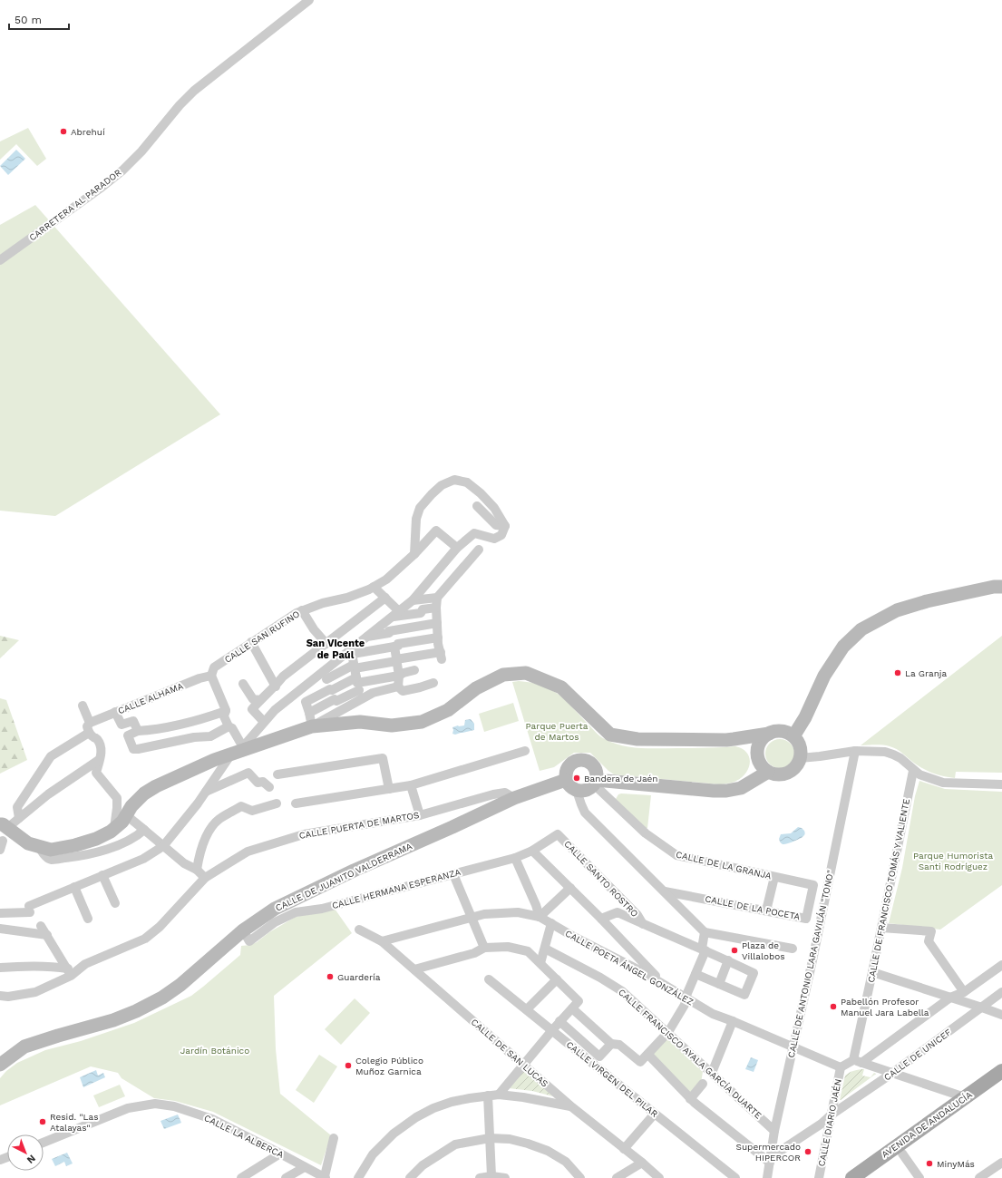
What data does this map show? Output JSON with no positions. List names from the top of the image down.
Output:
{
  "streets": {
    "main road": ["CALLE DE JUANITO VALDERRAMA", "AVENIDA DE ANDALUCÍA"],
    "street": [
      "CARRETERA AL PARADOR",
      "CALLE SAN RUFINO",
      "CALLE ALHAMA",
      "CALLE PUERTA DE MARTOS",
      "CALLE DE LA GRANJA",
      "CALLE SANTO ROSTRO",
      "CALLE HERMANA ESPERANZA",
      "CALLE DE FRANCISCO TOMÁS Y VALIENTE",
      "CALLE DE LA POCETA",
      "CALLE DE ANTONIO LARA GAVILÁN \"TONO\"",
      "CALLE POETA ÁNGEL GONZÁLEZ",
      "CALLE DE SAN LUCAS",
      "CALLE FRANCISCO AYALA GARCÍA DUARTE",
      "CALLE DE UNICEF",
      "CALLE VIRGEN DEL PILAR",
      "CALLE DIARIO JAÉN",
      "CALLE LA ALBERCA"
    ]
  },
  "crossings": [
    ["CALLE SAN RUFINO", "CALLE ALHAMA"],
    ["CALLE PUERTA DE MARTOS", "CALLE DE JUANITO VALDERRAMA"],
    ["CALLE DE LA GRANJA", "CALLE DE JUANITO VALDERRAMA"],
    ["CALLE DE LA GRANJA", "CALLE DE LA POCETA"],
    ["CALLE DE JUANITO VALDERRAMA", "CALLE HERMANA ESPERANZA"],
    ["CALLE SANTO ROSTRO", "CALLE HERMANA ESPERANZA"],
    ["CALLE DE ANTONIO LARA GAVILÁN \"TONO\"", "CALLE POETA ÁNGEL GONZÁLEZ"],
    ["CALLE DE ANTONIO LARA GAVILÁN \"TONO\"", "CALLE FRANCISCO AYALA GARCÍA DUARTE"],
    ["CALLE DE ANTONIO LARA GAVILÁN \"TONO\"", "CALLE DE UNICEF"],
    ["CALLE POETA ÁNGEL GONZÁLEZ", "CALLE DE SAN LUCAS"],
    ["CALLE POETA ÁNGEL GONZÁLEZ", "CALLE DIARIO JAÉN"],
    ["CALLE DE UNICEF", "CALLE DIARIO JAÉN"]
  ],
  "districts": ["San Vicente de Paúl"],
  "parks": ["Parque Puerta de Martos", "Parque Humorista Santi Rodríguez", "Jardín Botánico"],
  "places": [
    "Abrehuí",
    "La Granja",
    "Bandera de Jaén",
    "Plaza de Villalobos",
    "Guardería",
    "Pabellón Profesor Manuel Jara Labella",
    "Colegio Público Muñoz Garnica",
    "Resid. \"Las Atalayas\"",
    "Supermercado HIPERCOR",
    "MinyMás"
  ],
  "scale_bar": "50 m",
  "north": "bottom right"
}
